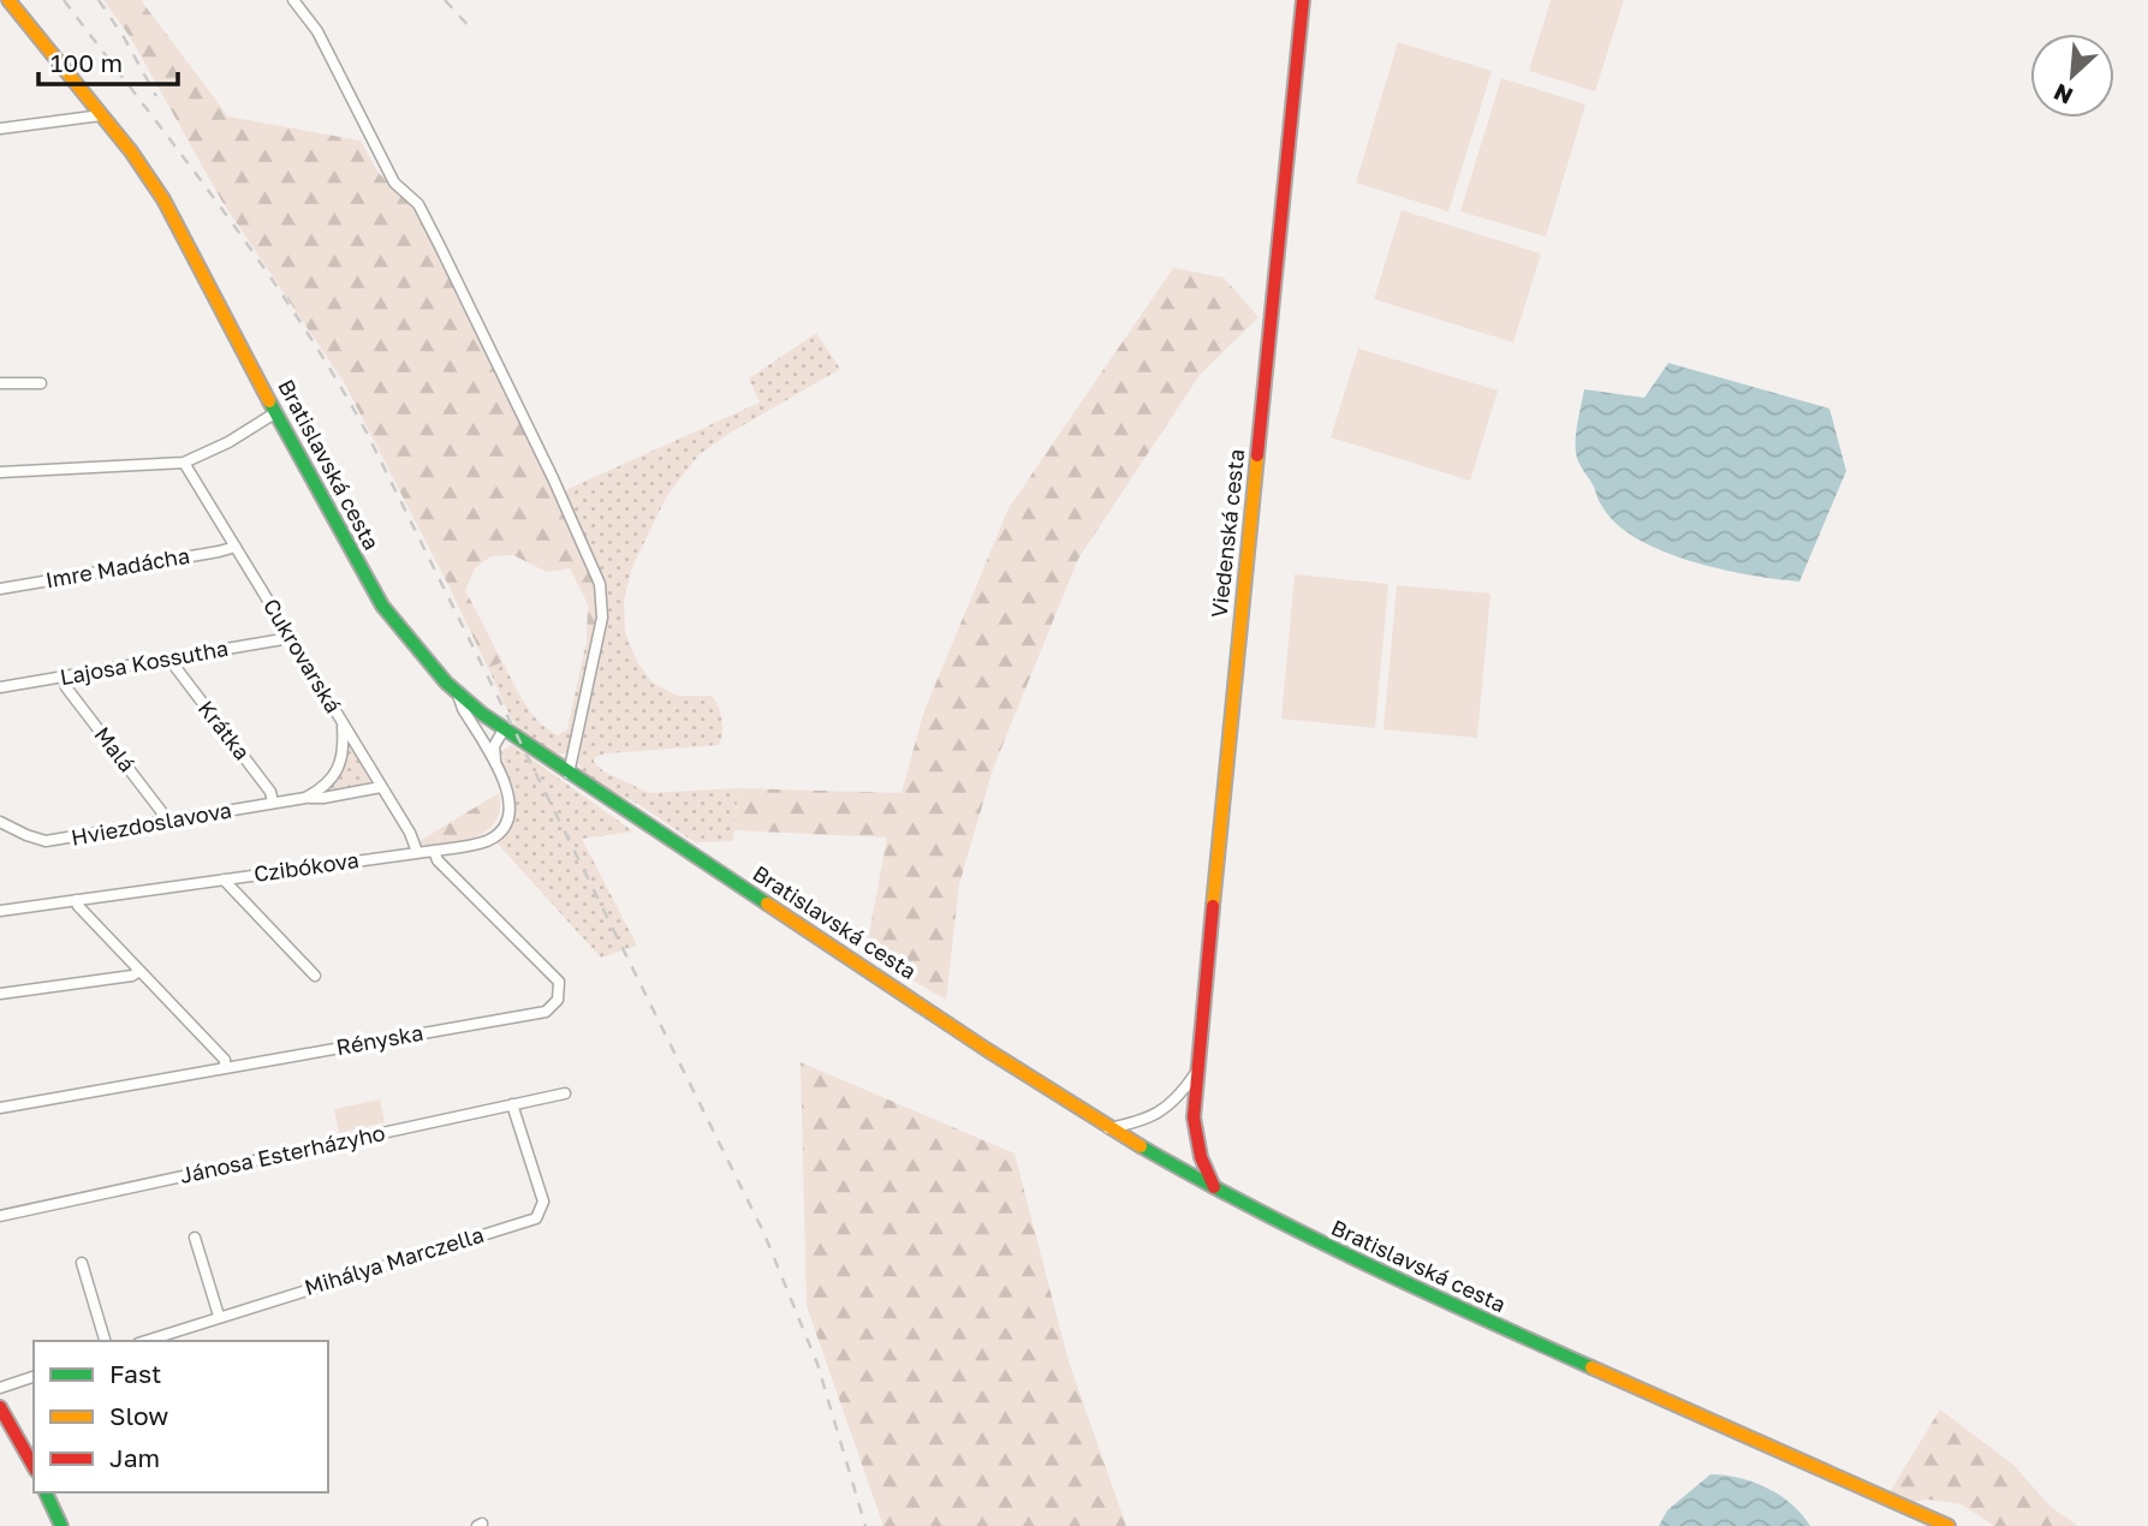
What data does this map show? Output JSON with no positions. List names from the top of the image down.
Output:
{
  "streets": {
    "street": [
      "Bratislavská cesta",
      "Viedenská cesta",
      "Imre Madácha",
      "Cukrovarská",
      "Lajosa Kossutha",
      "Krátka",
      "Malá",
      "Hviezdoslavova",
      "Czibókova",
      "Rényska",
      "Jánosa Esterházyho",
      "Mihálya Marczella"
    ]
  },
  "crossings": [
    ["Bratislavská cesta", "Viedenská cesta"],
    ["Imre Madácha", "Cukrovarská"],
    ["Cukrovarská", "Lajosa Kossutha"],
    ["Cukrovarská", "Hviezdoslavova"],
    ["Cukrovarská", "Czibókova"],
    ["Lajosa Kossutha", "Krátka"],
    ["Lajosa Kossutha", "Malá"],
    ["Krátka", "Hviezdoslavova"],
    ["Malá", "Hviezdoslavova"],
    ["Czibókova", "Rényska"],
    ["Jánosa Esterházyho", "Mihálya Marczella"]
  ],
  "legend": ["Fast", "Slow", "Jam"],
  "scale_bar": "100 m",
  "north": "bottom left"
}
